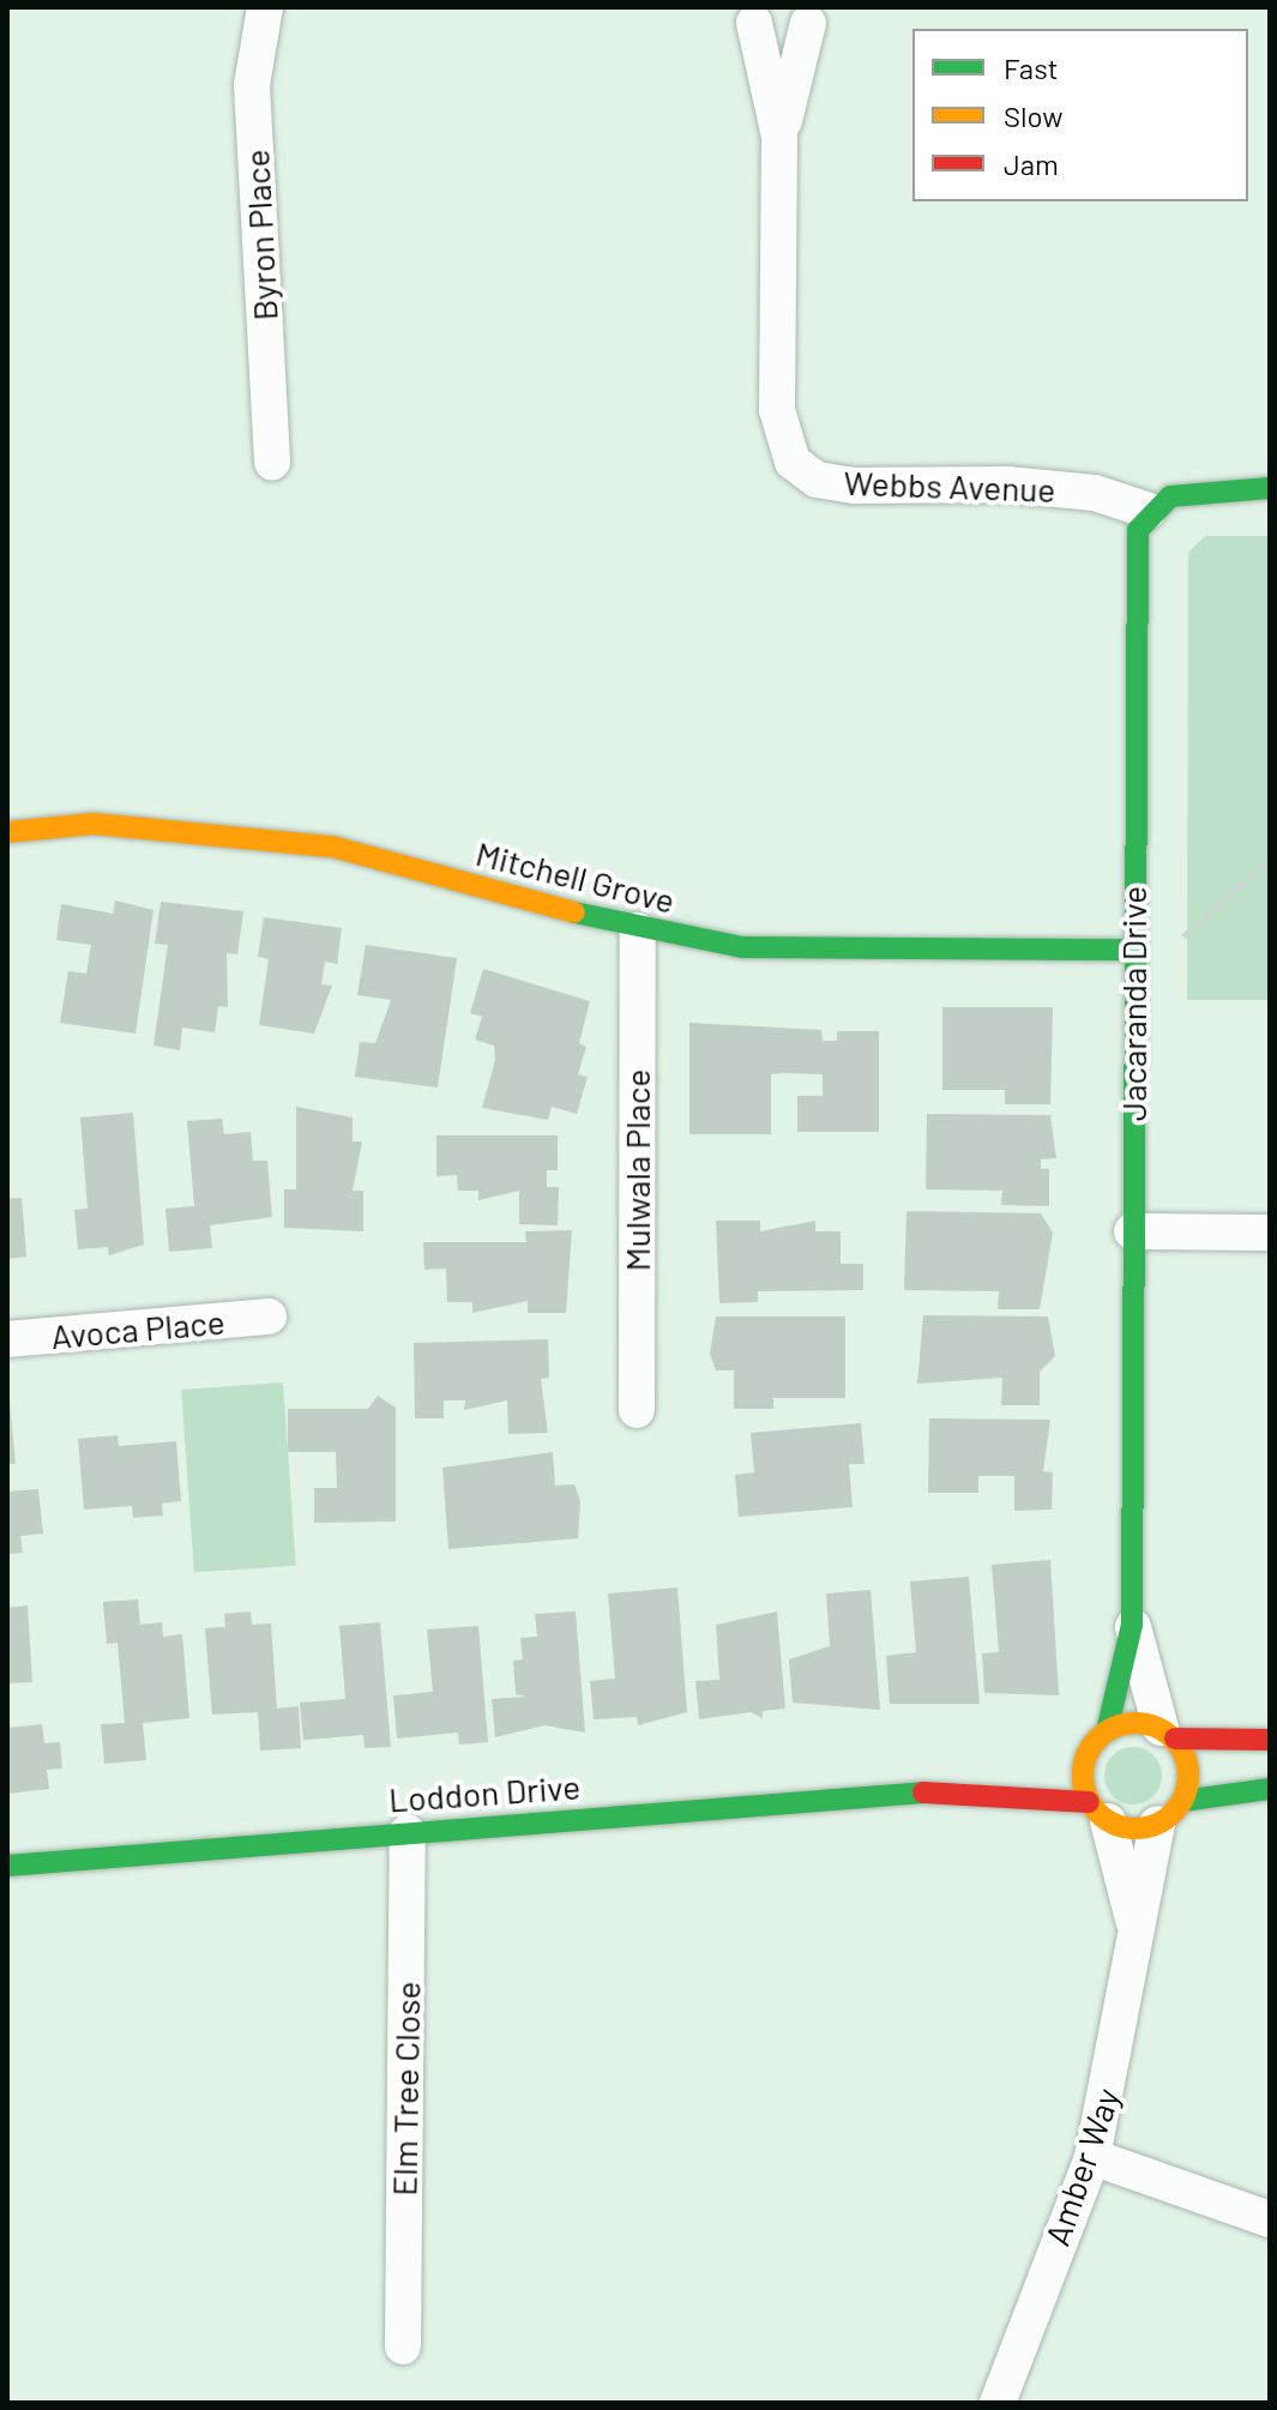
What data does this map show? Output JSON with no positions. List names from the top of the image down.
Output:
{
  "streets": {
    "street": [
      "Byron Place",
      "Webbs Avenue",
      "Mitchell Grove",
      "Jacaranda Drive",
      "Mulwala Place",
      "Avoca Place",
      "Loddon Drive",
      "Elm Tree Close",
      "Amber Way"
    ]
  },
  "crossings": [
    ["Webbs Avenue", "Jacaranda Drive"],
    ["Mitchell Grove", "Jacaranda Drive"],
    ["Mitchell Grove", "Mulwala Place"],
    ["Jacaranda Drive", "Loddon Drive"],
    ["Jacaranda Drive", "Amber Way"],
    ["Loddon Drive", "Elm Tree Close"],
    ["Loddon Drive", "Amber Way"]
  ],
  "legend": ["Fast", "Slow", "Jam"]
}
